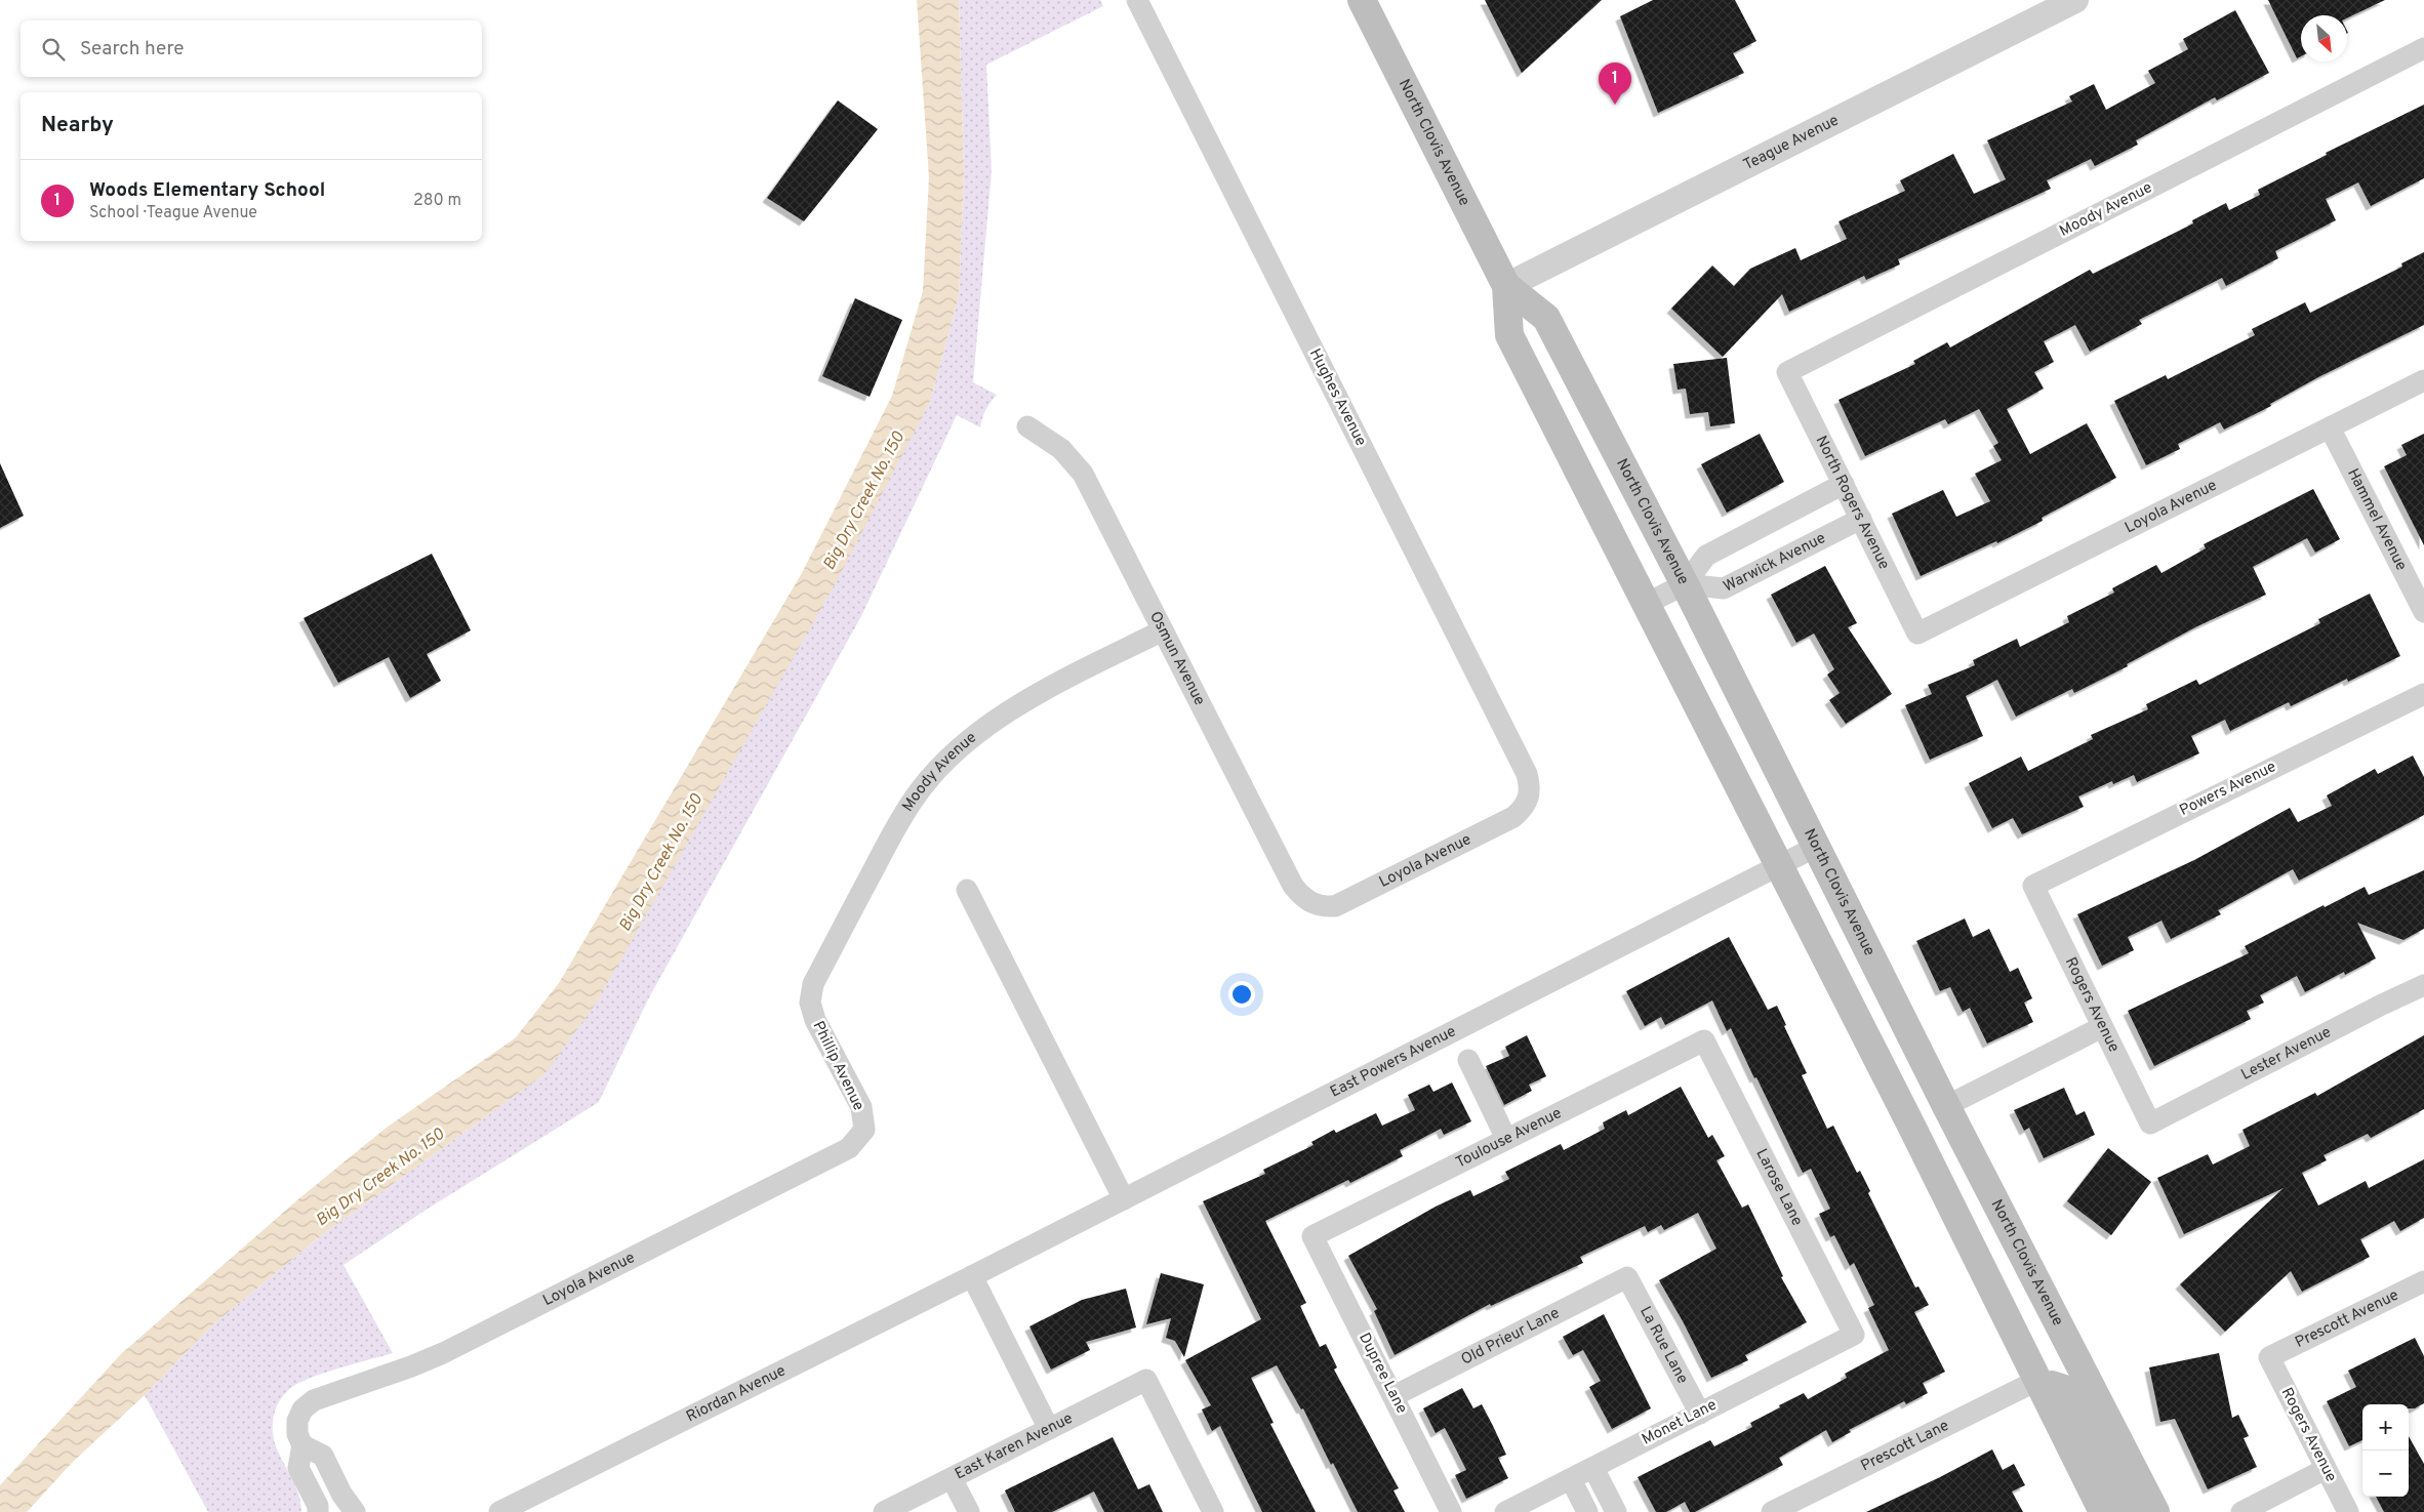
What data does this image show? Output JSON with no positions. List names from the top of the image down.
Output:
{
  "streets": {
    "main road": ["North Clovis Avenue"],
    "street": [
      "Teague Avenue",
      "Moody Avenue",
      "Hughes Avenue",
      "North Rogers Avenue",
      "Loyola Avenue",
      "Hammel Avenue",
      "Warwick Avenue",
      "Osmun Avenue",
      "Powers Avenue",
      "Rogers Avenue",
      "Lester Avenue",
      "East Powers Avenue",
      "Phillip Avenue",
      "Toulouse Avenue",
      "Larose Lane",
      "Prescott Avenue",
      "Old Prieur Lane",
      "La Rue Lane",
      "Dupree Lane",
      "Riordan Avenue",
      "Monet Lane",
      "Prescott Lane",
      "East Karen Avenue"
    ]
  },
  "crossings": [
    ["North Clovis Avenue", "Teague Avenue"],
    ["North Clovis Avenue", "Warwick Avenue"],
    ["North Clovis Avenue", "East Powers Avenue"],
    ["North Clovis Avenue", "Prescott Lane"],
    ["Moody Avenue", "North Rogers Avenue"],
    ["Moody Avenue", "Osmun Avenue"],
    ["Moody Avenue", "Phillip Avenue"],
    ["Hughes Avenue", "Loyola Avenue"],
    ["North Rogers Avenue", "Loyola Avenue"],
    ["North Rogers Avenue", "Warwick Avenue"],
    ["Loyola Avenue", "Hammel Avenue"],
    ["Loyola Avenue", "Osmun Avenue"],
    ["Loyola Avenue", "Phillip Avenue"],
    ["Powers Avenue", "Rogers Avenue"],
    ["Rogers Avenue", "Lester Avenue"],
    ["Rogers Avenue", "Prescott Avenue"],
    ["East Powers Avenue", "Riordan Avenue"],
    ["Toulouse Avenue", "Larose Lane"],
    ["Toulouse Avenue", "Dupree Lane"],
    ["Larose Lane", "Monet Lane"],
    ["Old Prieur Lane", "La Rue Lane"],
    ["Old Prieur Lane", "Dupree Lane"],
    ["La Rue Lane", "Monet Lane"]
  ],
  "water": ["Big Dry Creek No. 150"],
  "north": "bottom right",
  "page": {
    "search": "Search here",
    "pins": "1",
    "heading": "Nearby",
    "list": [
      {
        "mark": "1",
        "name": "Woods Elementary School",
        "note": "School · Teague Avenue",
        "value": "280 m"
      }
    ],
    "map_buttons": ["+", "−"]
  }
}
